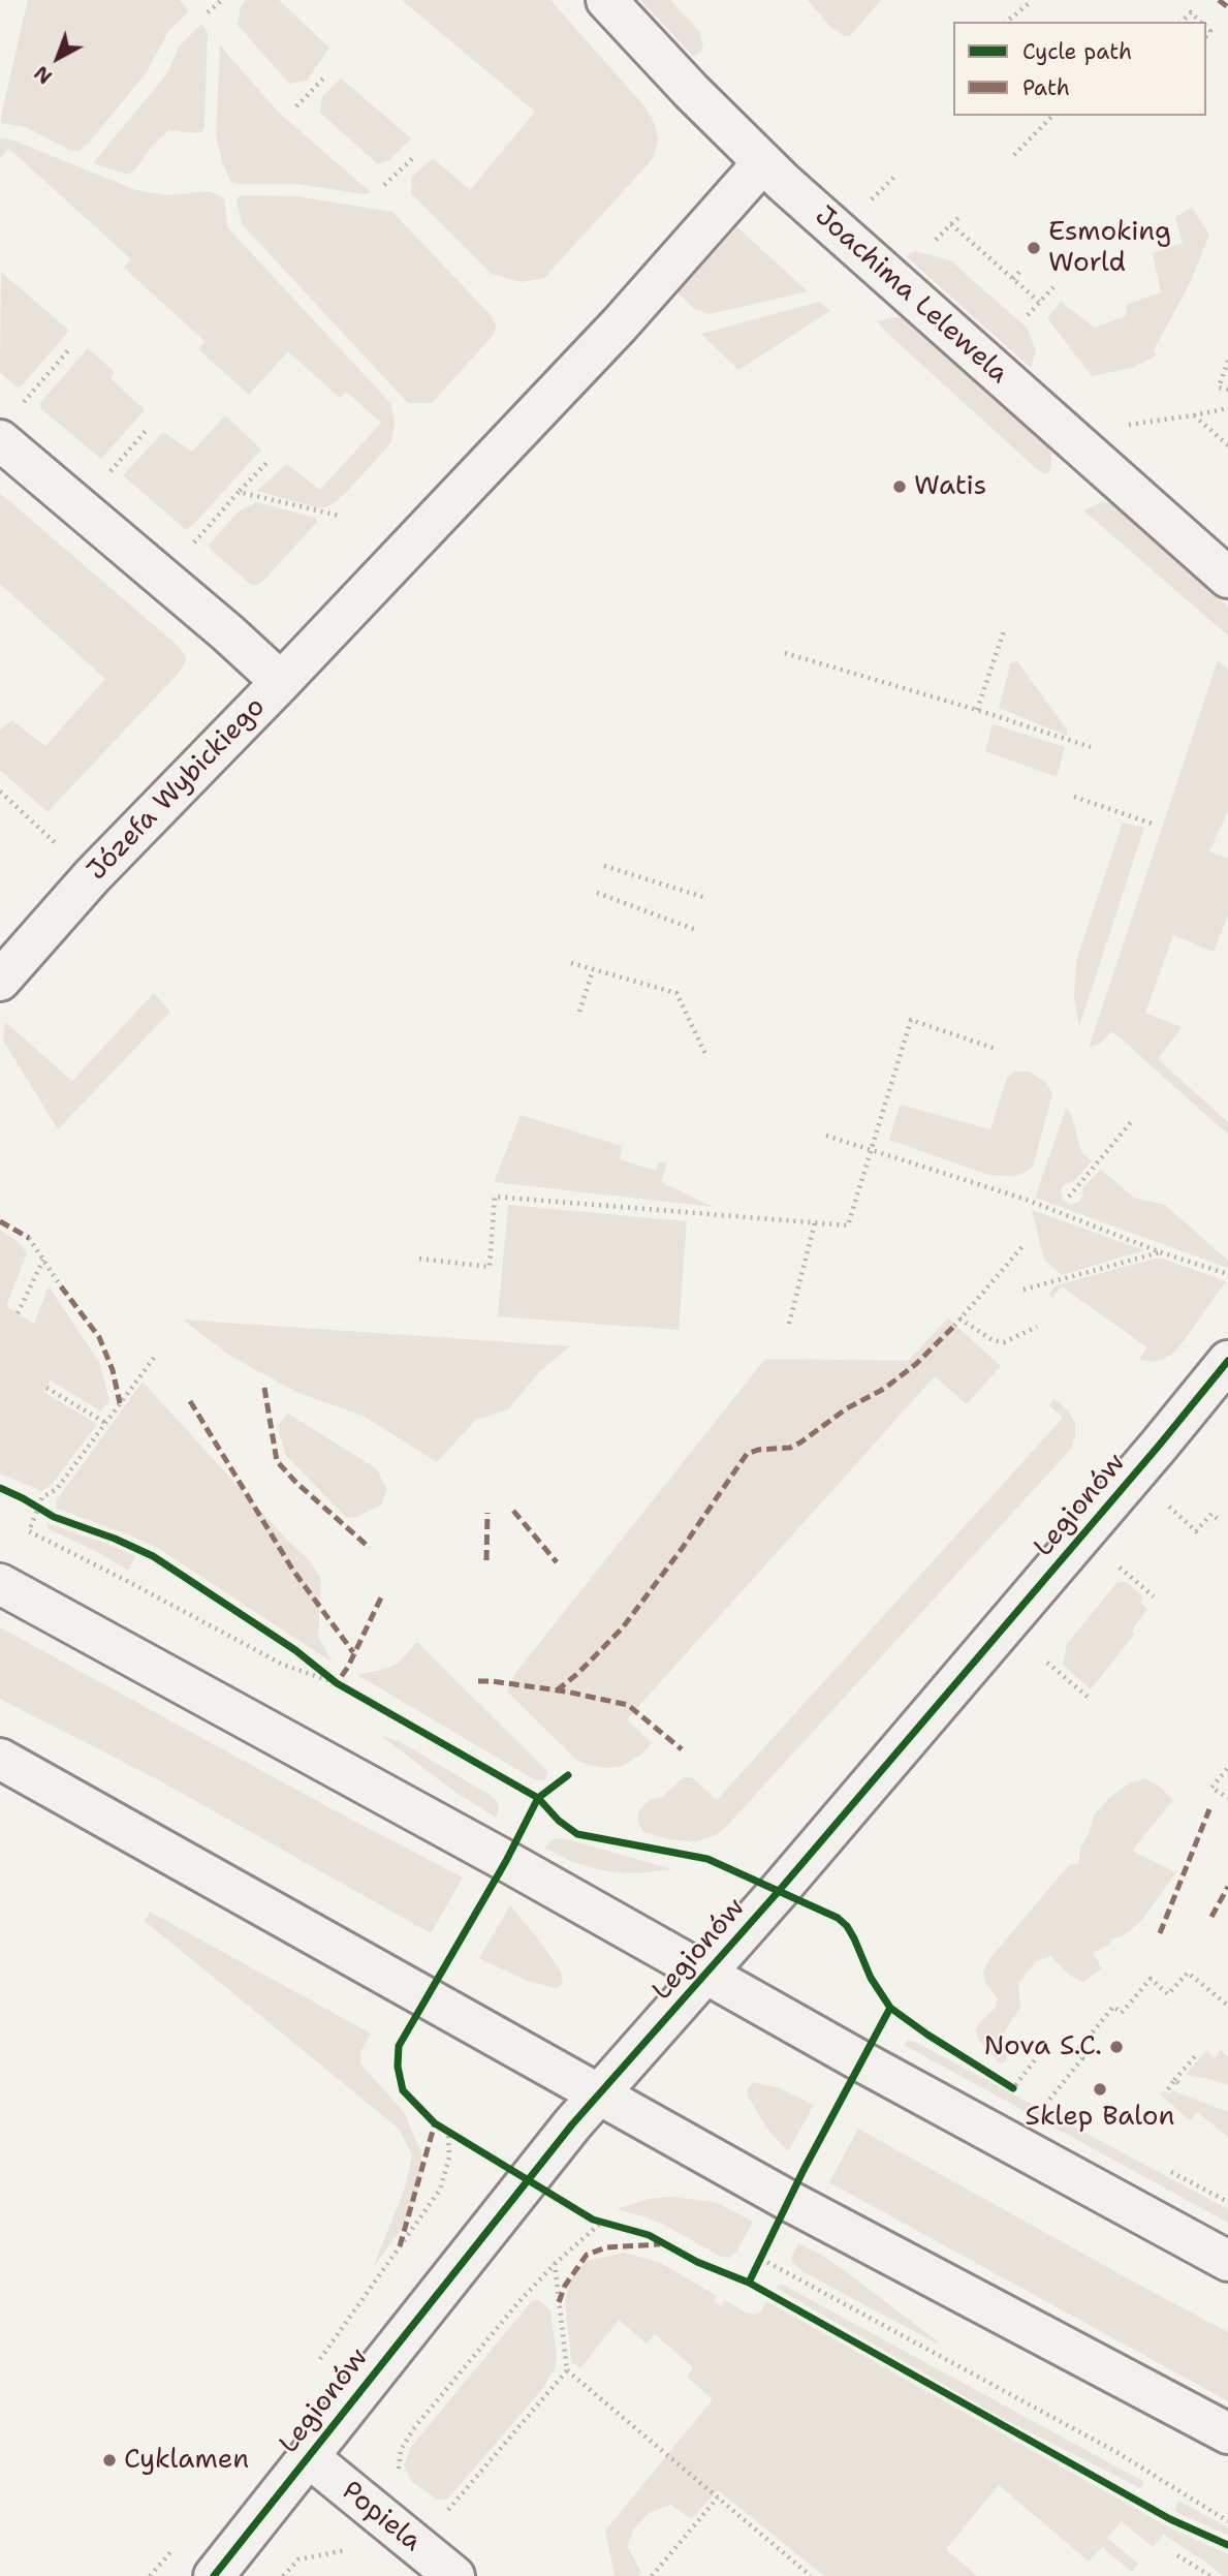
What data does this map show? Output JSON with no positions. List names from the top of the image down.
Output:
{
  "streets": {
    "street": [
      "Joachima Lelewela",
      "Józefa Wybickiego",
      "Legionów",
      "Popiela"
    ]
  },
  "crossings": [
    ["Legionów", "Popiela"]
  ],
  "places": [
    "Esmoking World",
    "Watis",
    "Nova S.C.",
    "Sklep Balon",
    "Cyklamen"
  ],
  "legend": ["Cycle path", "Path"],
  "north": "bottom left"
}
